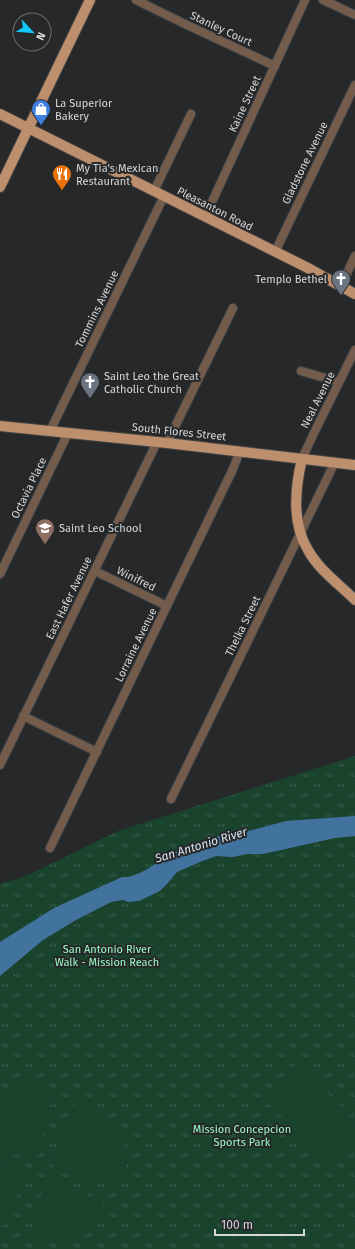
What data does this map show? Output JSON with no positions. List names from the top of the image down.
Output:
{
  "streets": {
    "main road": ["Pleasanton Road", "South Flores Street"],
    "street": [
      "Stanley Court",
      "Kaine Street",
      "Gladstone Avenue",
      "Tommins Avenue",
      "Neal Avenue",
      "Octavia Place",
      "Winifred",
      "East Hafer Avenue",
      "Thelka Street",
      "Lorraine Avenue"
    ]
  },
  "crossings": [
    ["Stanley Court", "Kaine Street"],
    ["Kaine Street", "Pleasanton Road"],
    ["Gladstone Avenue", "Pleasanton Road"],
    ["Pleasanton Road", "Tommins Avenue"],
    ["Tommins Avenue", "South Flores Street"],
    ["Neal Avenue", "South Flores Street"],
    ["South Flores Street", "Octavia Place"],
    ["South Flores Street", "East Hafer Avenue"],
    ["South Flores Street", "Thelka Street"],
    ["South Flores Street", "Lorraine Avenue"],
    ["Winifred", "East Hafer Avenue"],
    ["Winifred", "Lorraine Avenue"]
  ],
  "water": ["San Antonio River"],
  "parks": ["San Antonio River Walk - Mission Reach", "Mission Concepcion Sports Park"],
  "places": {
    "shop": ["La Superior Bakery"],
    "restaurant": ["My Tia's Mexican Restaurant"],
    "church": ["Templo Bethel", "Saint Leo the Great Catholic Church"],
    "school or university": ["Saint Leo School"]
  },
  "scale_bar": "100 m",
  "north": "bottom right"
}
